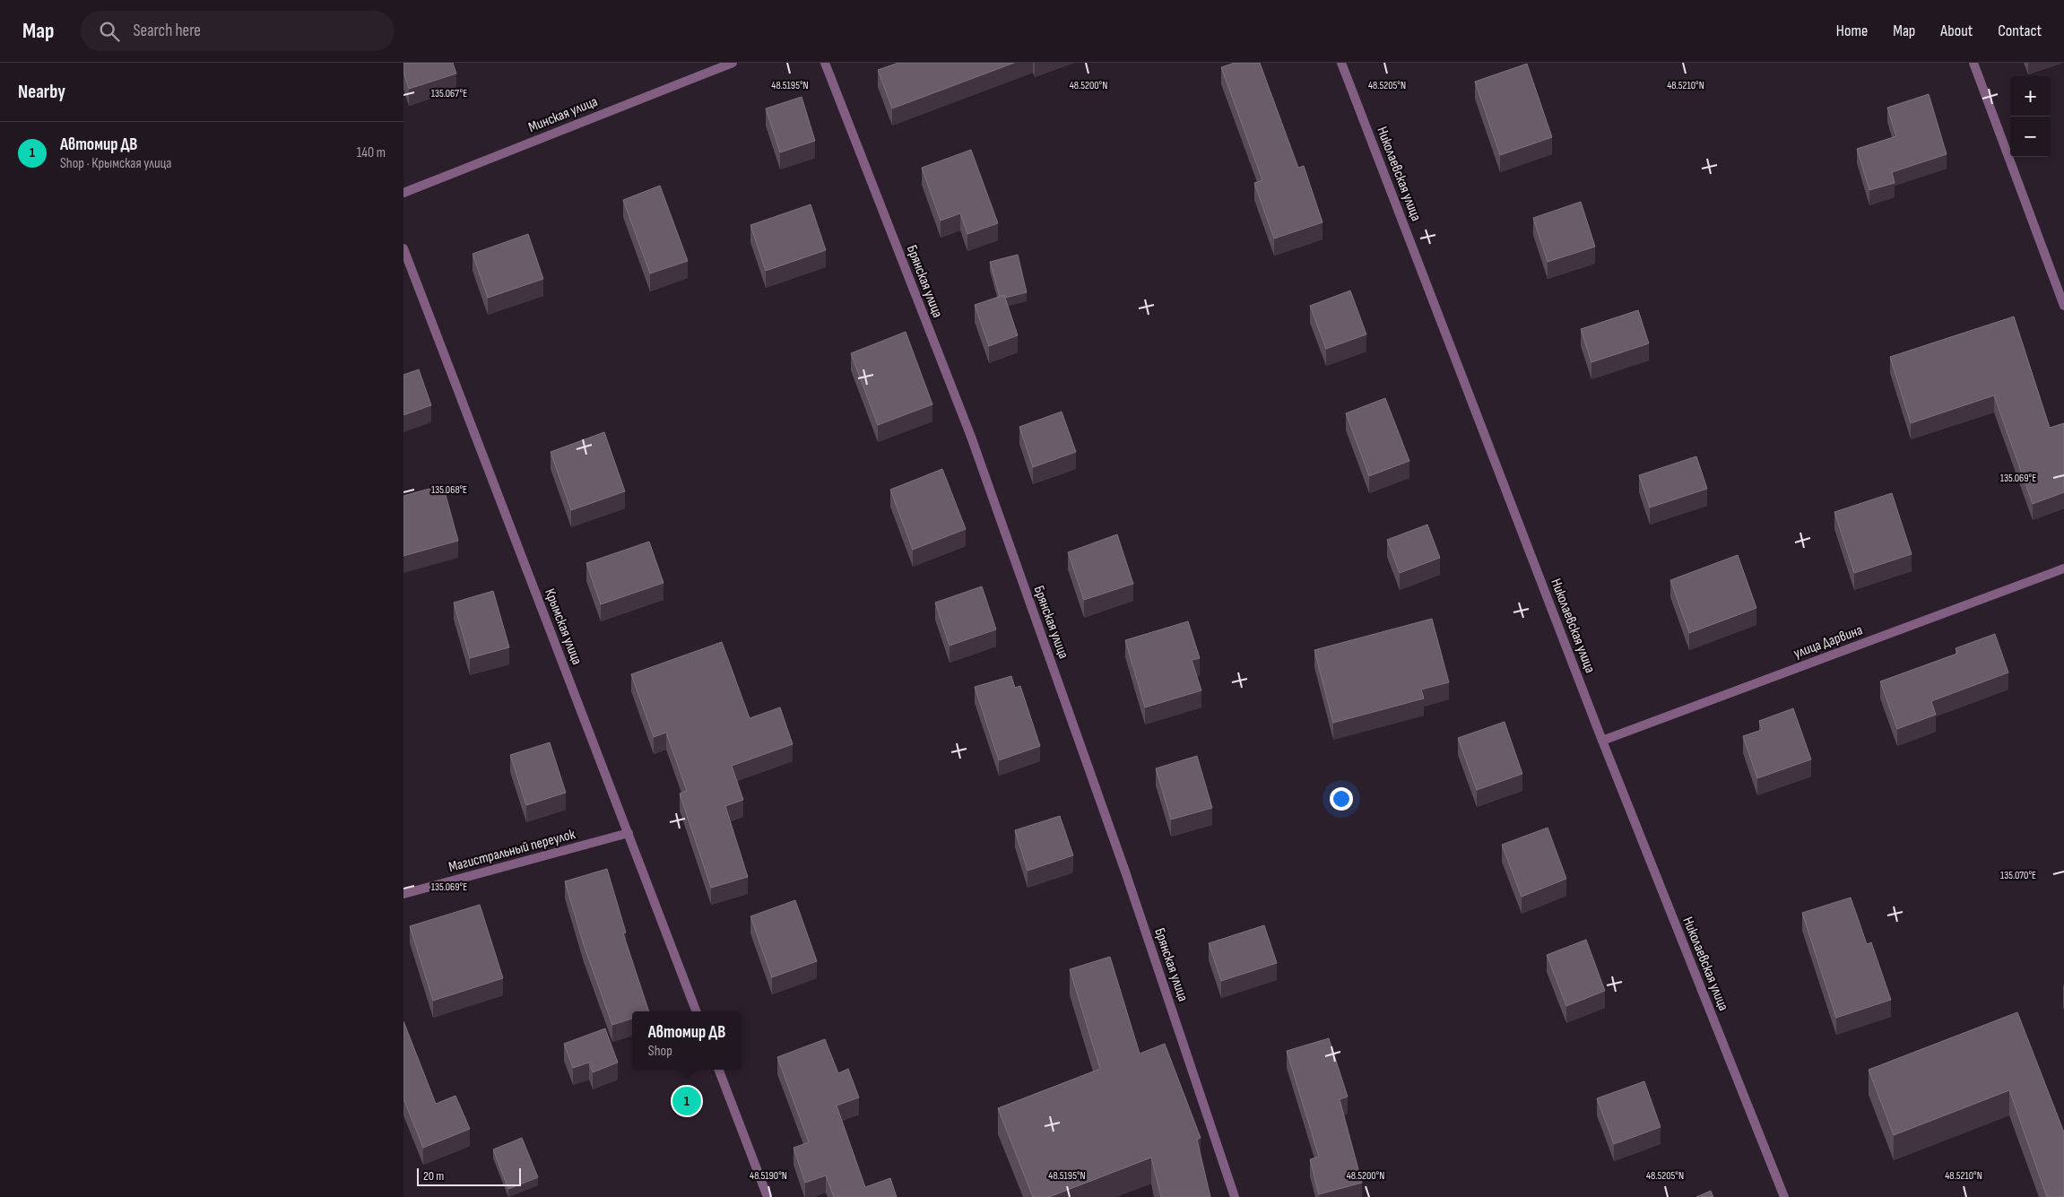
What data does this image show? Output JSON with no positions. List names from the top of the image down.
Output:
{
  "streets": {
    "street": [
      "Минская улица",
      "Николаевская улица",
      "Брянская улица",
      "Крымская улица",
      "улица Дарвина",
      "Магистральный переулок"
    ]
  },
  "crossings": [
    ["Николаевская улица", "улица Дарвина"],
    ["Крымская улица", "Магистральный переулок"]
  ],
  "scale_bar": "20 m",
  "page": {
    "header": "Map",
    "search": "Search here",
    "nav": [
      "Home",
      "Map",
      "About",
      "Contact"
    ],
    "heading": "Nearby",
    "map_buttons": ["+", "−"],
    "list": [
      {
        "mark": "1",
        "name": "Автомир ДВ",
        "note": "Shop · Крымская улица",
        "value": "140 m"
      }
    ],
    "popup": ["Автомир ДВ", "Shop"],
    "pins": "1",
    "scale": "20 m"
  },
  "coordinates": [
    "48.5195°N",
    "48.5200°N",
    "48.5205°N",
    "48.5210°N",
    "135.067°E",
    "135.069°E",
    "135.068°E",
    "135.070°E",
    "48.5190°N"
  ]
}
